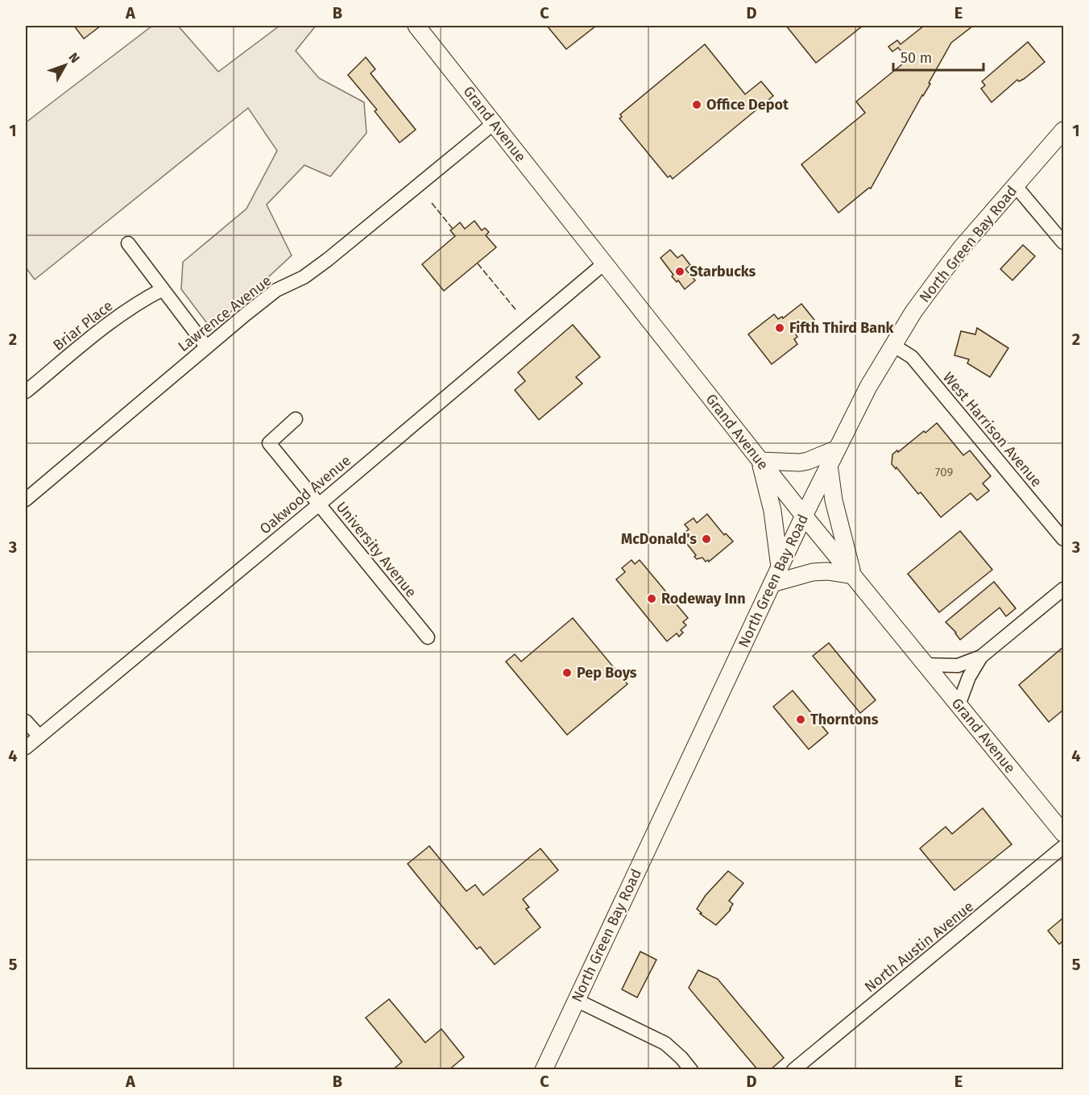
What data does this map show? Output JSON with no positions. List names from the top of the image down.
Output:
{
  "streets": {
    "main road": ["Grand Avenue", "North Green Bay Road"],
    "street": [
      "Lawrence Avenue",
      "Briar Place",
      "West Harrison Avenue",
      "Oakwood Avenue",
      "University Avenue",
      "North Austin Avenue"
    ]
  },
  "crossings": [
    ["Grand Avenue", "North Green Bay Road"],
    ["Grand Avenue", "Lawrence Avenue"],
    ["Grand Avenue", "Oakwood Avenue"],
    ["North Green Bay Road", "West Harrison Avenue"],
    ["Oakwood Avenue", "University Avenue"]
  ],
  "places": [
    "Office Depot",
    "Starbucks",
    "Fifth Third Bank",
    "McDonald's",
    "Rodeway Inn",
    "Pep Boys",
    "Thorntons"
  ],
  "house_numbers": ["709"],
  "scale_bar": "50 m",
  "north": "top right",
  "grid": {
    "columns": [
      "A",
      "B",
      "C",
      "D",
      "E"
    ],
    "rows": [
      "1",
      "2",
      "3",
      "4",
      "5"
    ]
  }
}
